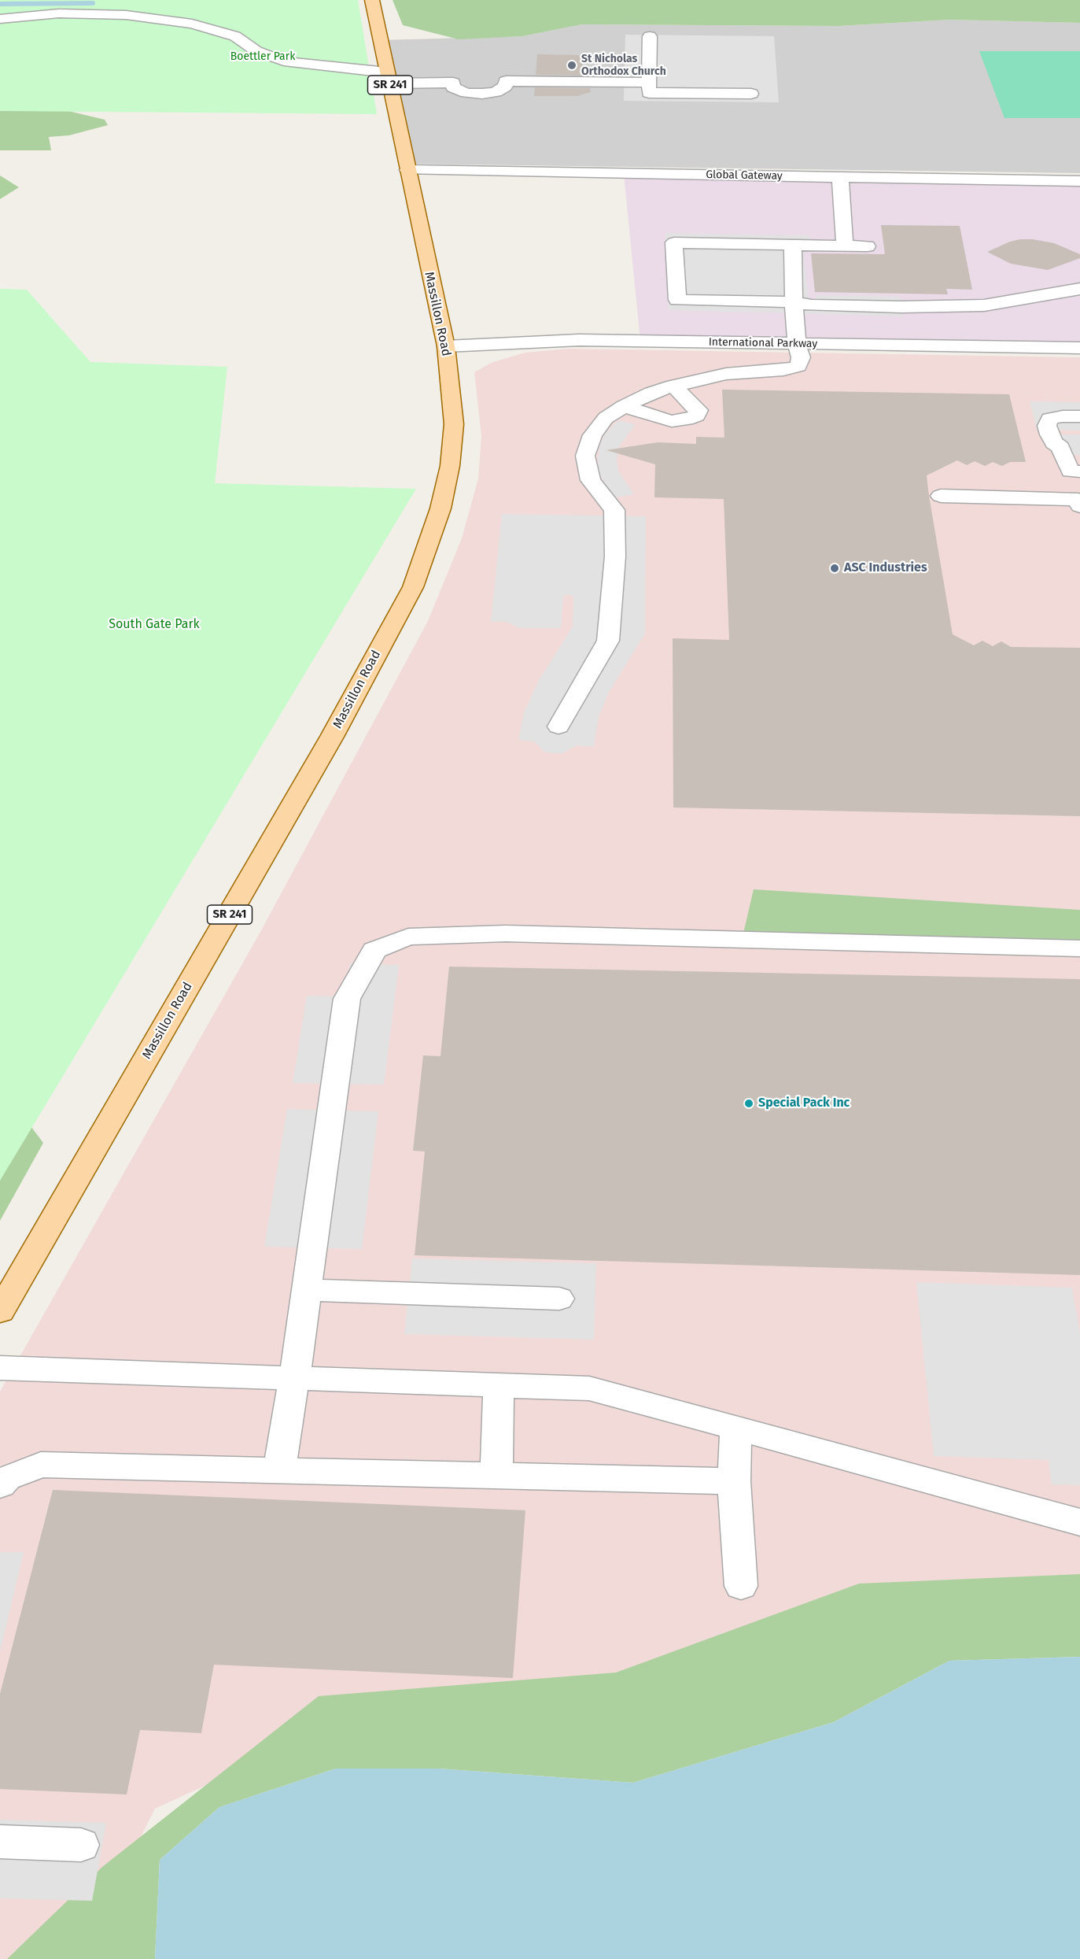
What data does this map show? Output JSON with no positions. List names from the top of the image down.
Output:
{
  "streets": {
    "main road": ["SR 241", "Massillon Road"],
    "street": ["Global Gateway", "International Parkway"]
  },
  "crossings": [
    ["Global Gateway", "Massillon Road"],
    ["Massillon Road", "International Parkway"]
  ],
  "parks": ["Boettler Park", "South Gate Park"],
  "places": ["St Nicholas Orthodox Church", "ASC Industries", "Special Pack Inc"]
}
